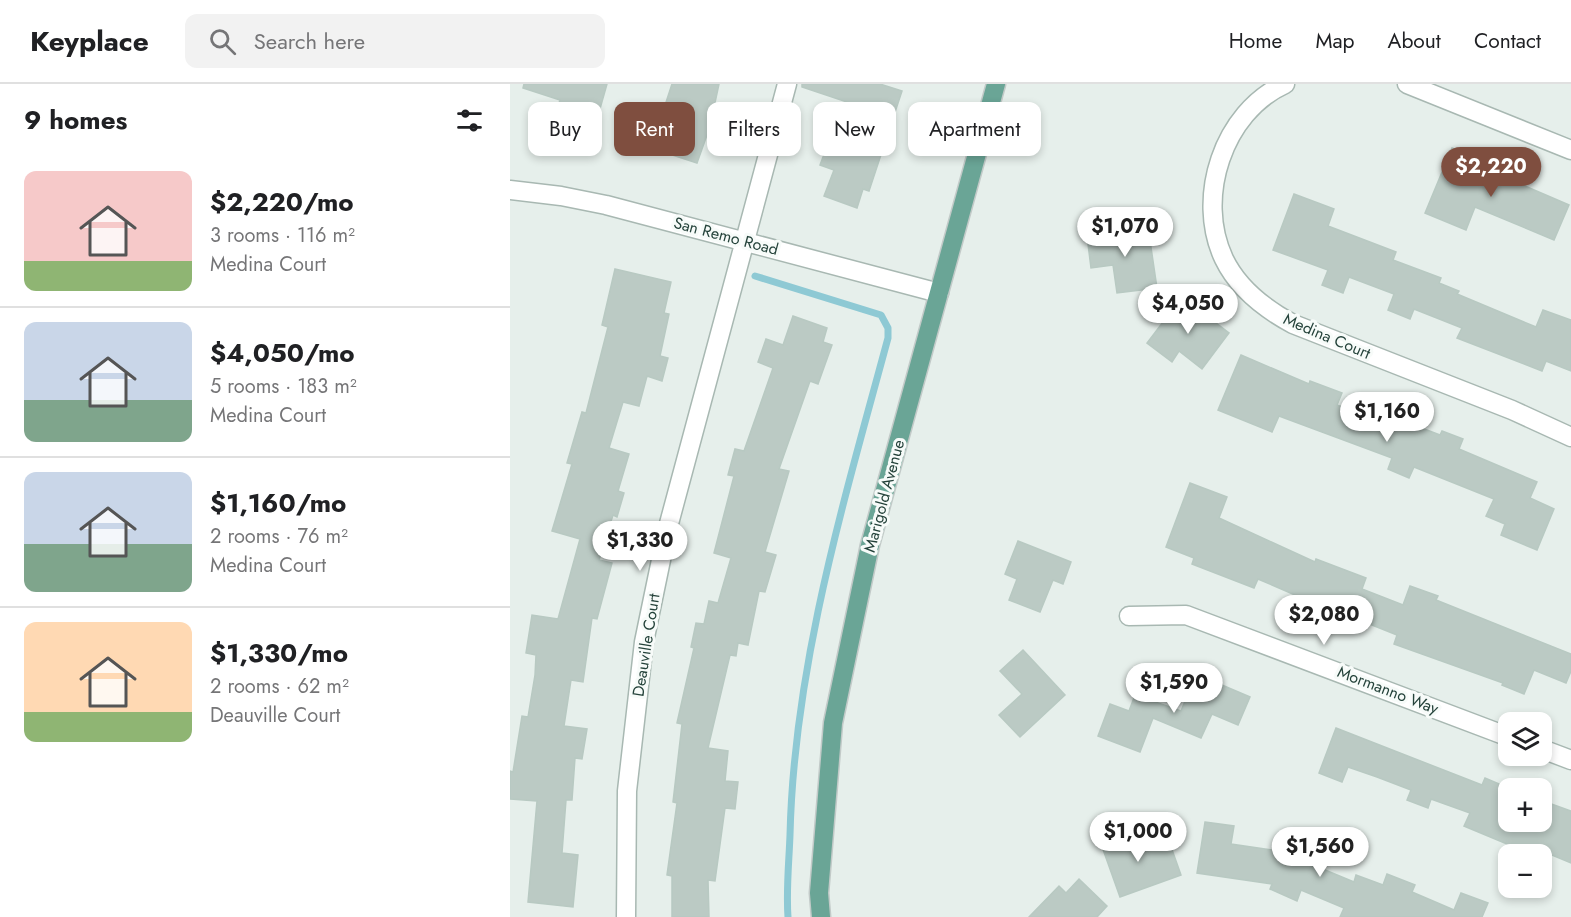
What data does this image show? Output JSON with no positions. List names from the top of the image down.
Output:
{
  "streets": {
    "main road": ["Marigold Avenue"],
    "street": [
      "San Remo Road",
      "Medina Court",
      "Deauville Court",
      "Mormanno Way"
    ]
  },
  "crossings": [
    ["San Remo Road", "Marigold Avenue"],
    ["San Remo Road", "Deauville Court"]
  ],
  "page": {
    "header": "Keyplace",
    "search": "Search here",
    "nav": [
      "Home",
      "Map",
      "About",
      "Contact"
    ],
    "heading": "9 homes",
    "chip": [
      "Buy",
      "Rent",
      "Filters",
      "New",
      "Apartment"
    ],
    "price": [
      "$2,220",
      "$1,070",
      "$4,050",
      "$1,160",
      "$1,330",
      "$2,080",
      "$1,590",
      "$1,000",
      "$1,560"
    ],
    "list": [
      {
        "name": "$2,220/mo",
        "note": "3 rooms · 116 m² · Medina Court"
      },
      {
        "name": "$4,050/mo",
        "note": "5 rooms · 183 m² · Medina Court"
      },
      {
        "name": "$1,160/mo",
        "note": "2 rooms · 76 m² · Medina Court"
      },
      {
        "name": "$1,330/mo",
        "note": "2 rooms · 62 m² · Deauville Court"
      }
    ],
    "map_buttons": ["+", "−"]
  }
}
